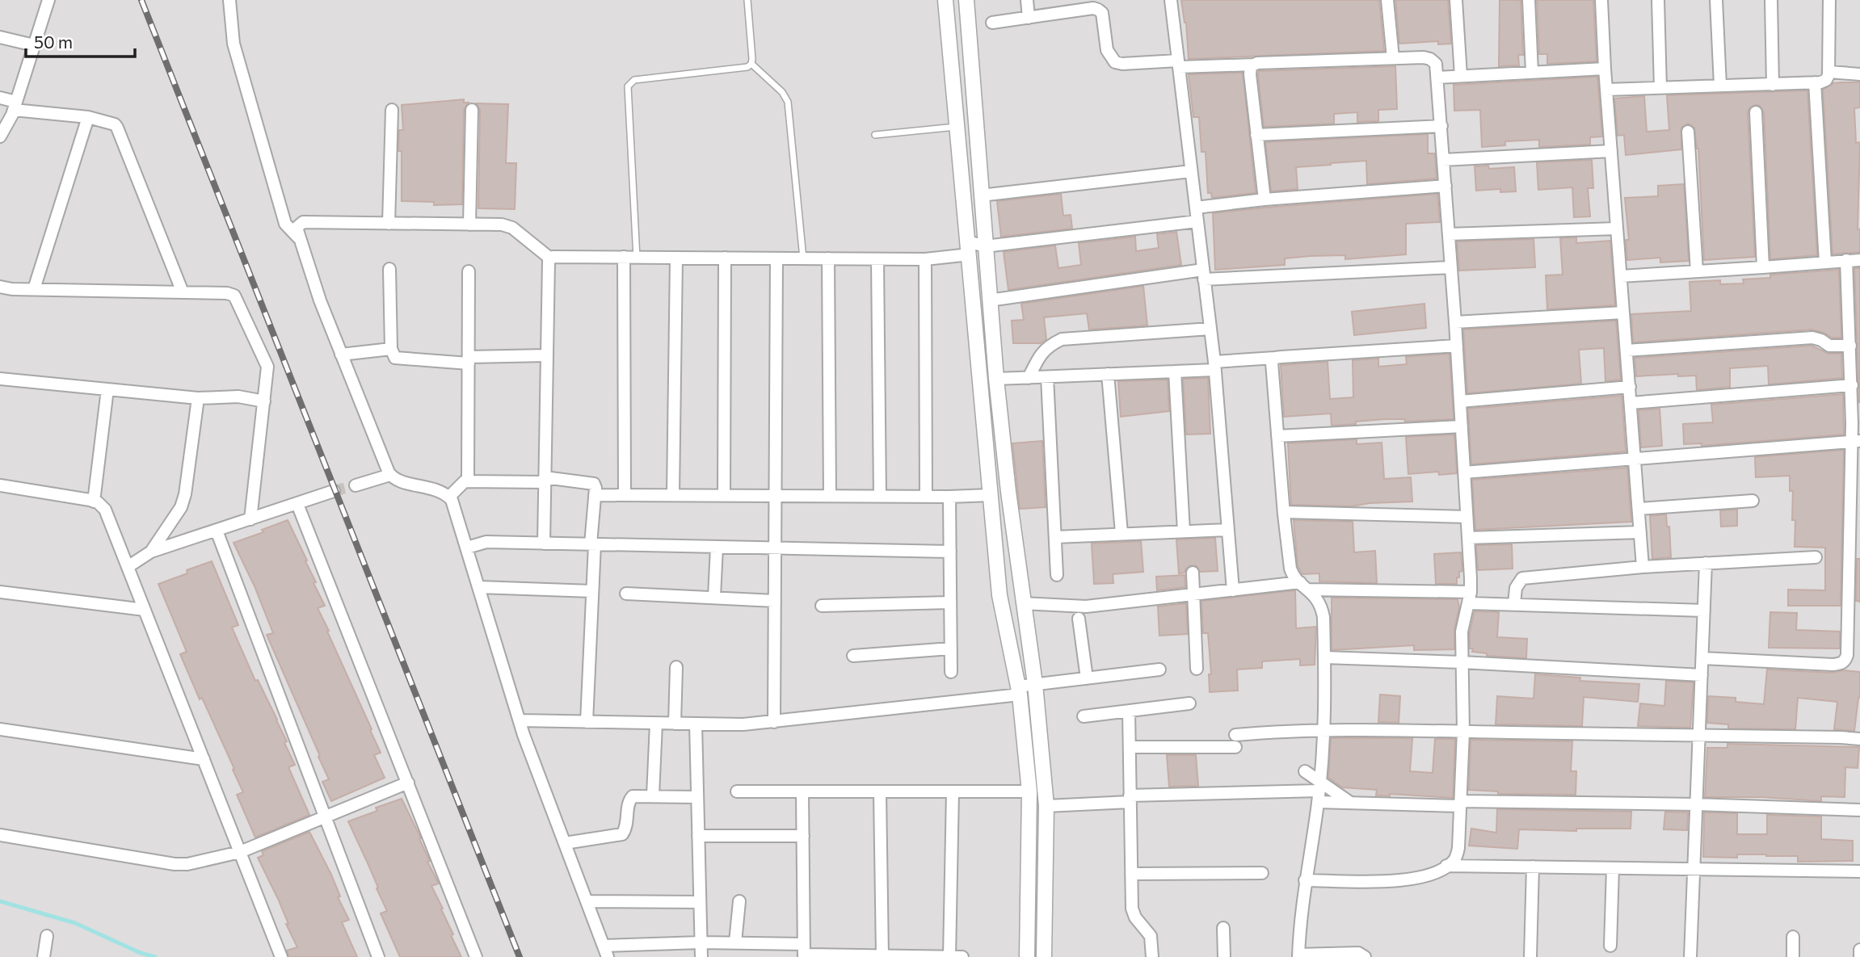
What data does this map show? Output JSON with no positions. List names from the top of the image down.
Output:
{
  "scale_bar": "50 m"
}
